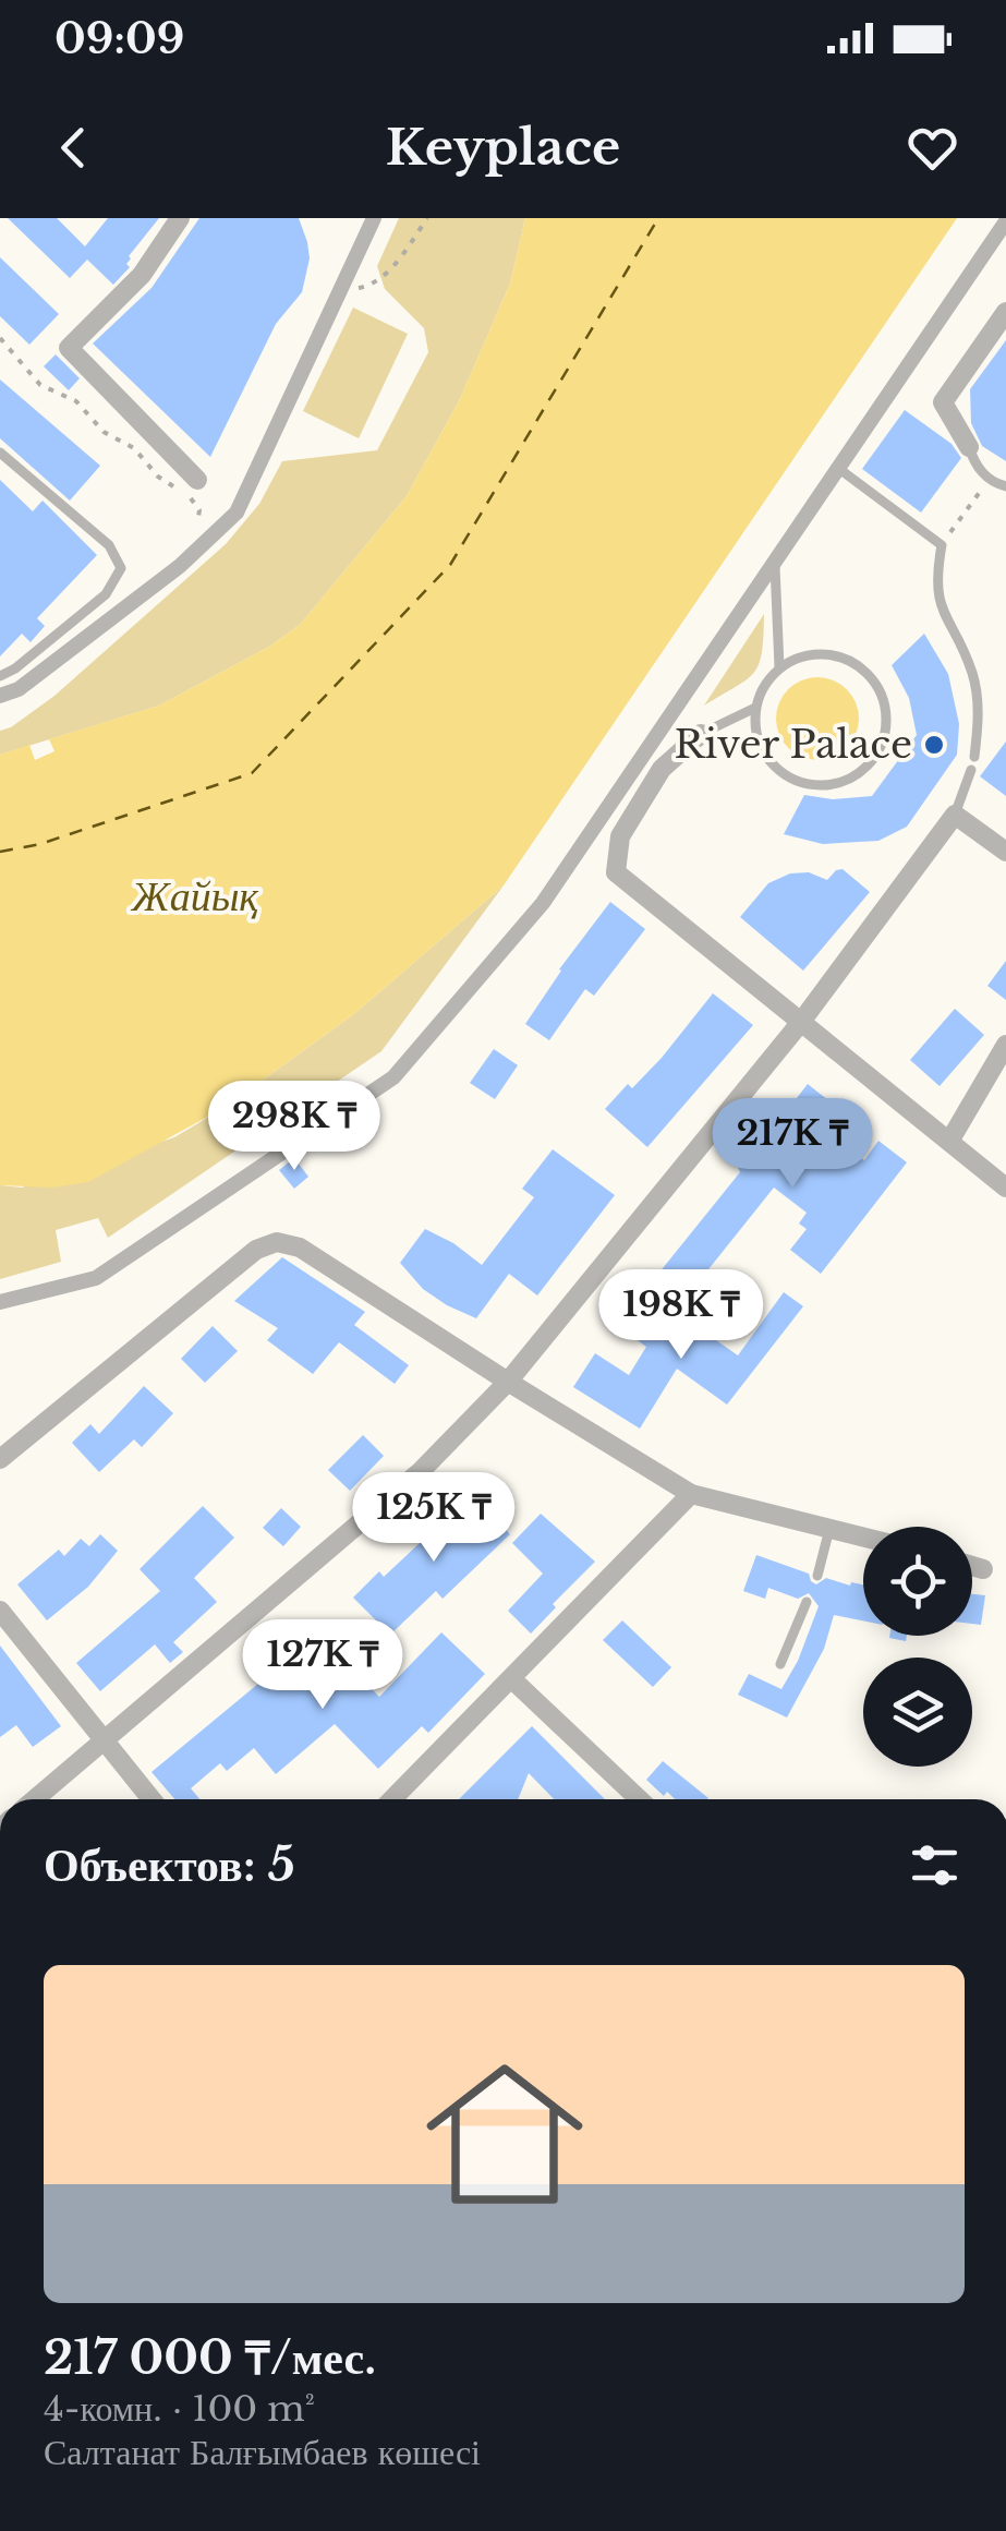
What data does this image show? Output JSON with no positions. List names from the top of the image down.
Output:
{
  "water": ["Жайық"],
  "places": ["River Palace"],
  "page": {
    "status": "09:09",
    "header": "Keyplace",
    "price": [
      "298K ₸",
      "217K ₸",
      "198K ₸",
      "125K ₸",
      "127K ₸"
    ],
    "heading": "Объектов: 5",
    "list": [
      {
        "name": "217 000 ₸/мес.",
        "note": "4-комн. · 100 m² · Салтанат Балғымбаев көшесі"
      }
    ]
  }
}
